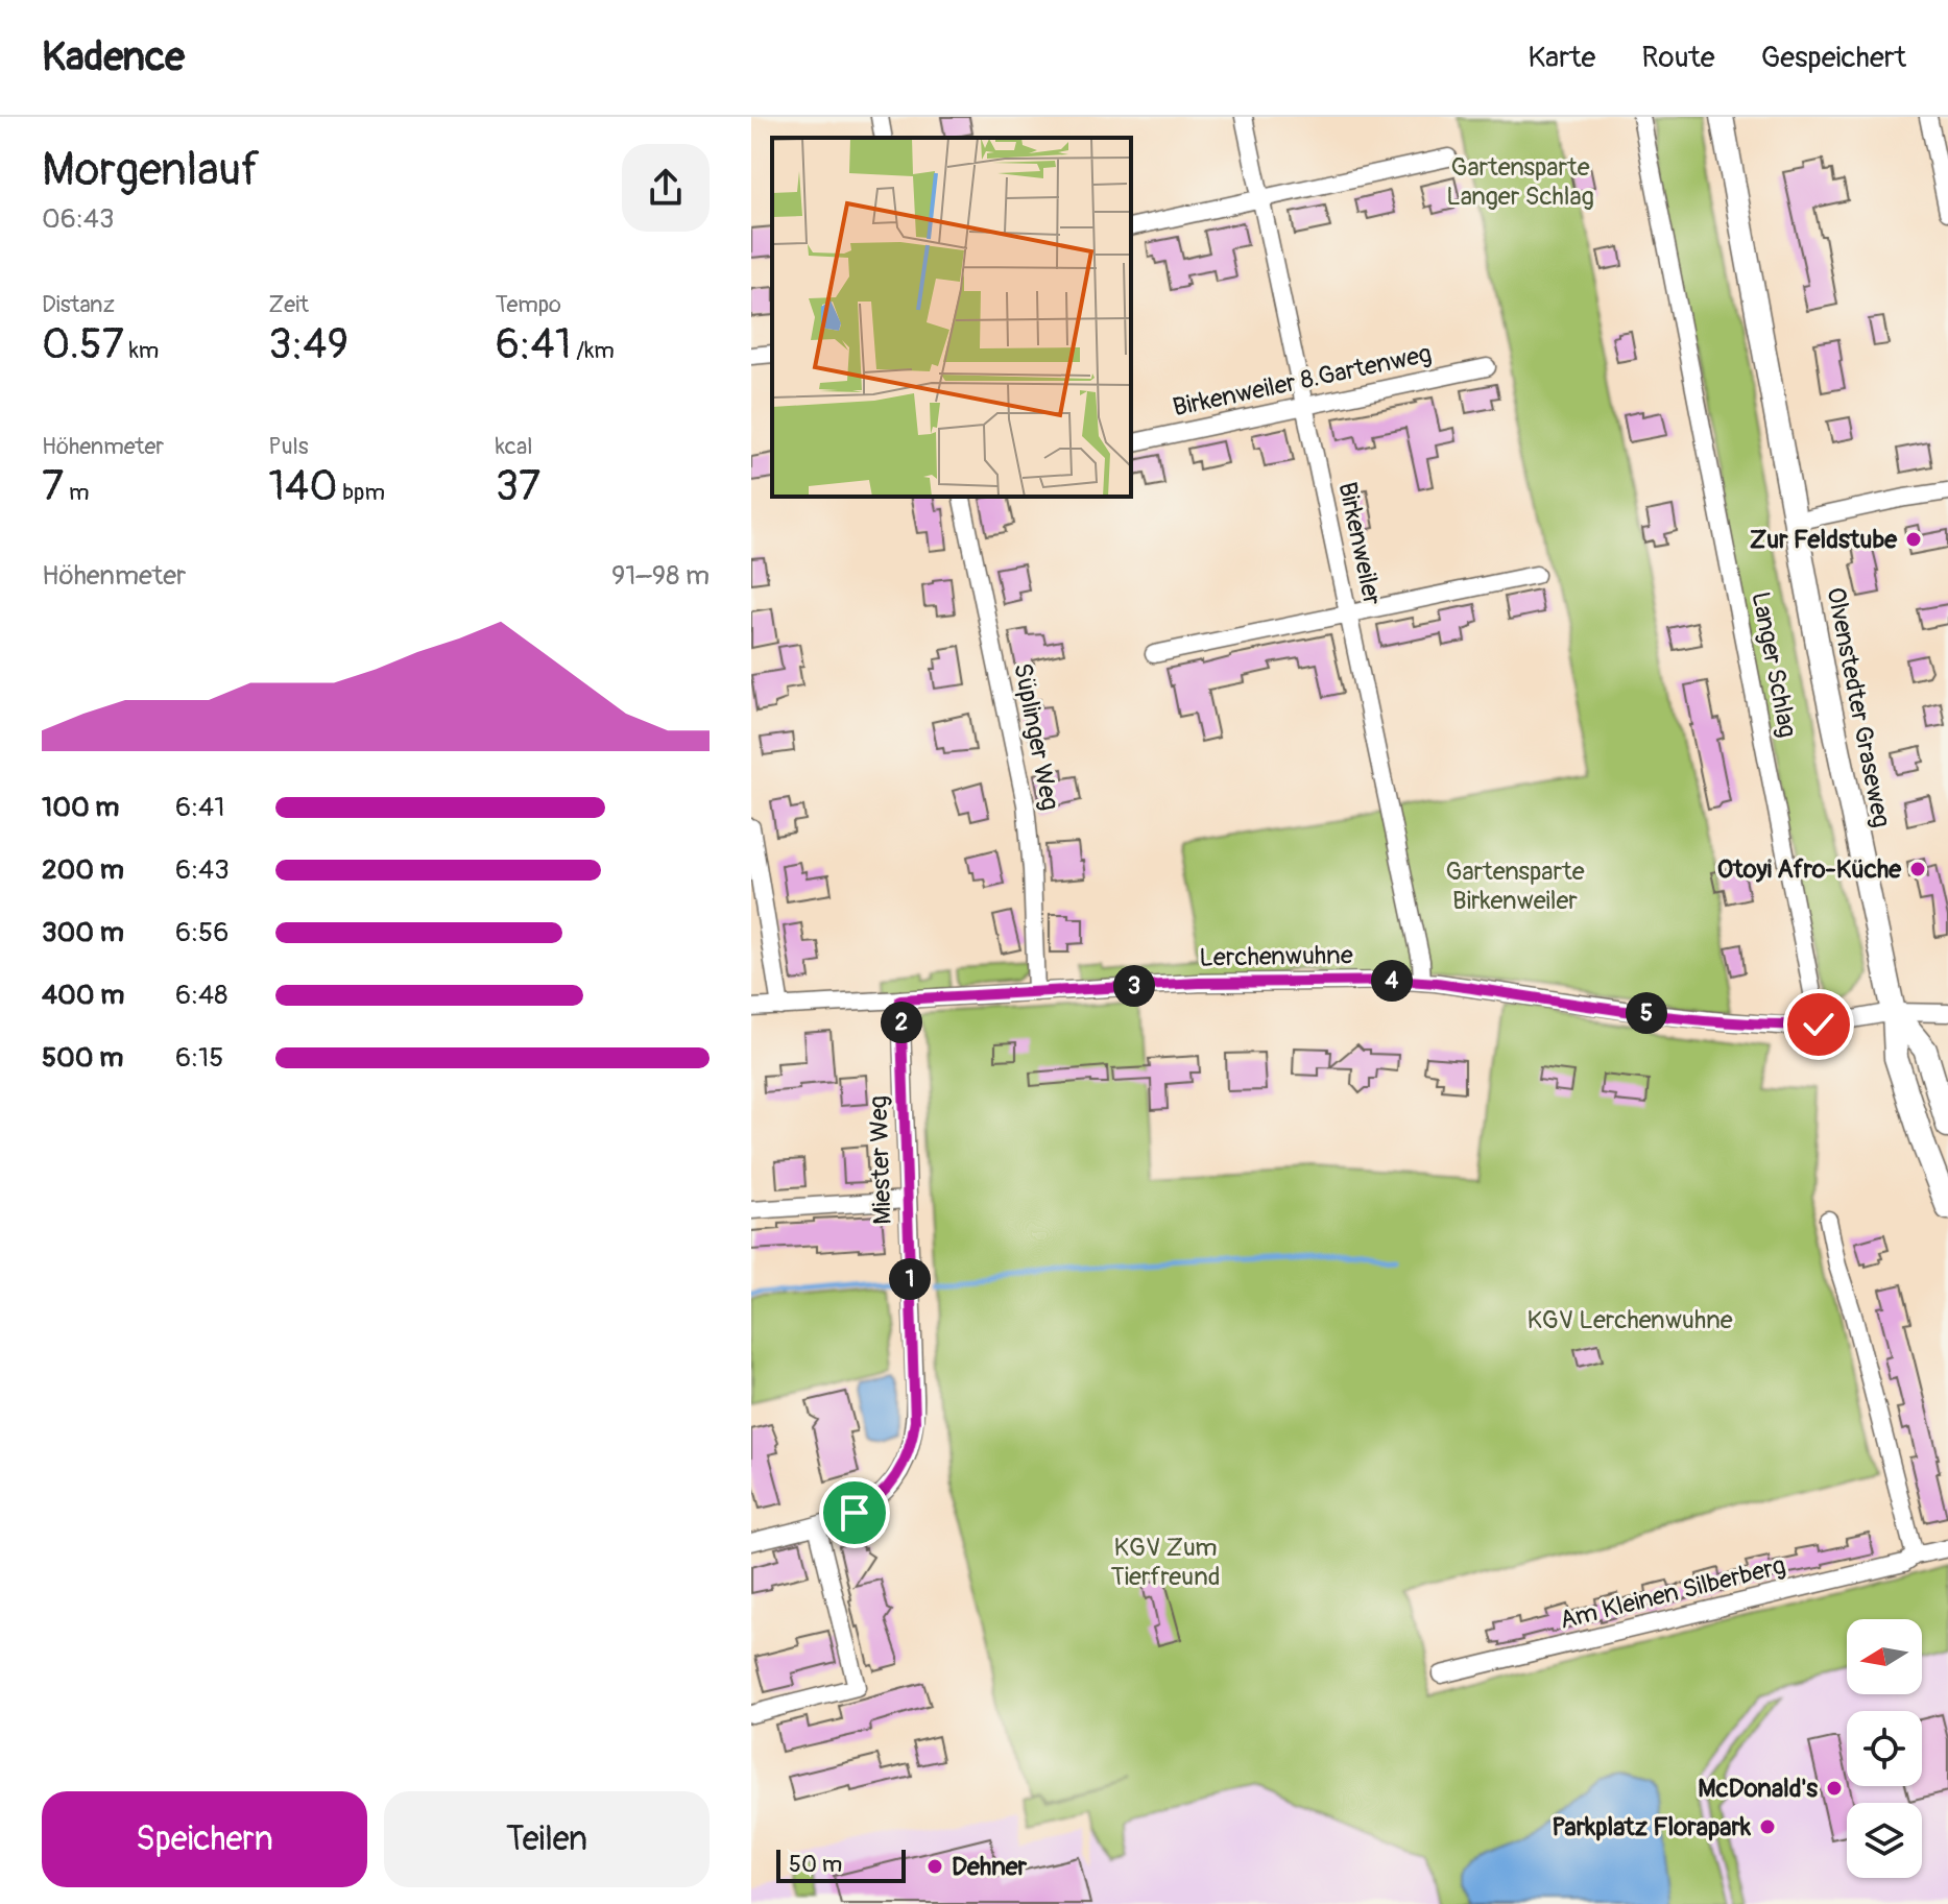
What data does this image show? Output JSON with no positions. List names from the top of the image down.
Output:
{
  "streets": {
    "main road": ["Olvenstedter Graseweg"],
    "street": [
      "Birkenweiler 8.Gartenweg",
      "Birkenweiler",
      "Langer Schlag",
      "Süplinger Weg",
      "Lerchenwuhne",
      "Miester Weg",
      "Am Kleinen Silberberg"
    ]
  },
  "crossings": [
    ["Birkenweiler 8.Gartenweg", "Birkenweiler"],
    ["Birkenweiler", "Lerchenwuhne"],
    ["Langer Schlag", "Lerchenwuhne"],
    ["Olvenstedter Graseweg", "Lerchenwuhne"],
    ["Süplinger Weg", "Lerchenwuhne"],
    ["Lerchenwuhne", "Miester Weg"]
  ],
  "parks": [
    "Gartensparte Langer Schlag",
    "Gartensparte Birkenweiler",
    "KGV Lerchenwuhne",
    "KGV Zum Tierfreund"
  ],
  "places": [
    "Zur Feldstube",
    "Otoyi Afro-Küche",
    "McDonald's",
    "Parkplatz Florapark",
    "Dehner"
  ],
  "scale_bar": "50 m",
  "north": "left",
  "page": {
    "header": "Kadence",
    "nav": ["Karte", "Route", "Gespeichert"],
    "heading": ["Morgenlauf", "06:43"],
    "stats": [
      ["Distanz", "0.57 km"],
      ["Zeit", "3:49"],
      ["Tempo", "6:41 /km"],
      ["Höhenmeter", "7 m"],
      ["Puls", "140 bpm"],
      ["kcal", "37"]
    ],
    "chart": ["Höhenmeter", "91–98 m"],
    "list": [
      {
        "name": "100 m",
        "note": "6:41"
      },
      {
        "name": "200 m",
        "note": "6:43"
      },
      {
        "name": "300 m",
        "note": "6:56"
      },
      {
        "name": "400 m",
        "note": "6:48"
      },
      {
        "name": "500 m",
        "note": "6:15"
      }
    ],
    "pins": [
      "4",
      "3",
      "5",
      "2",
      "1"
    ],
    "buttons": ["Speichern", "Teilen"],
    "scale": "50 m"
  }
}
